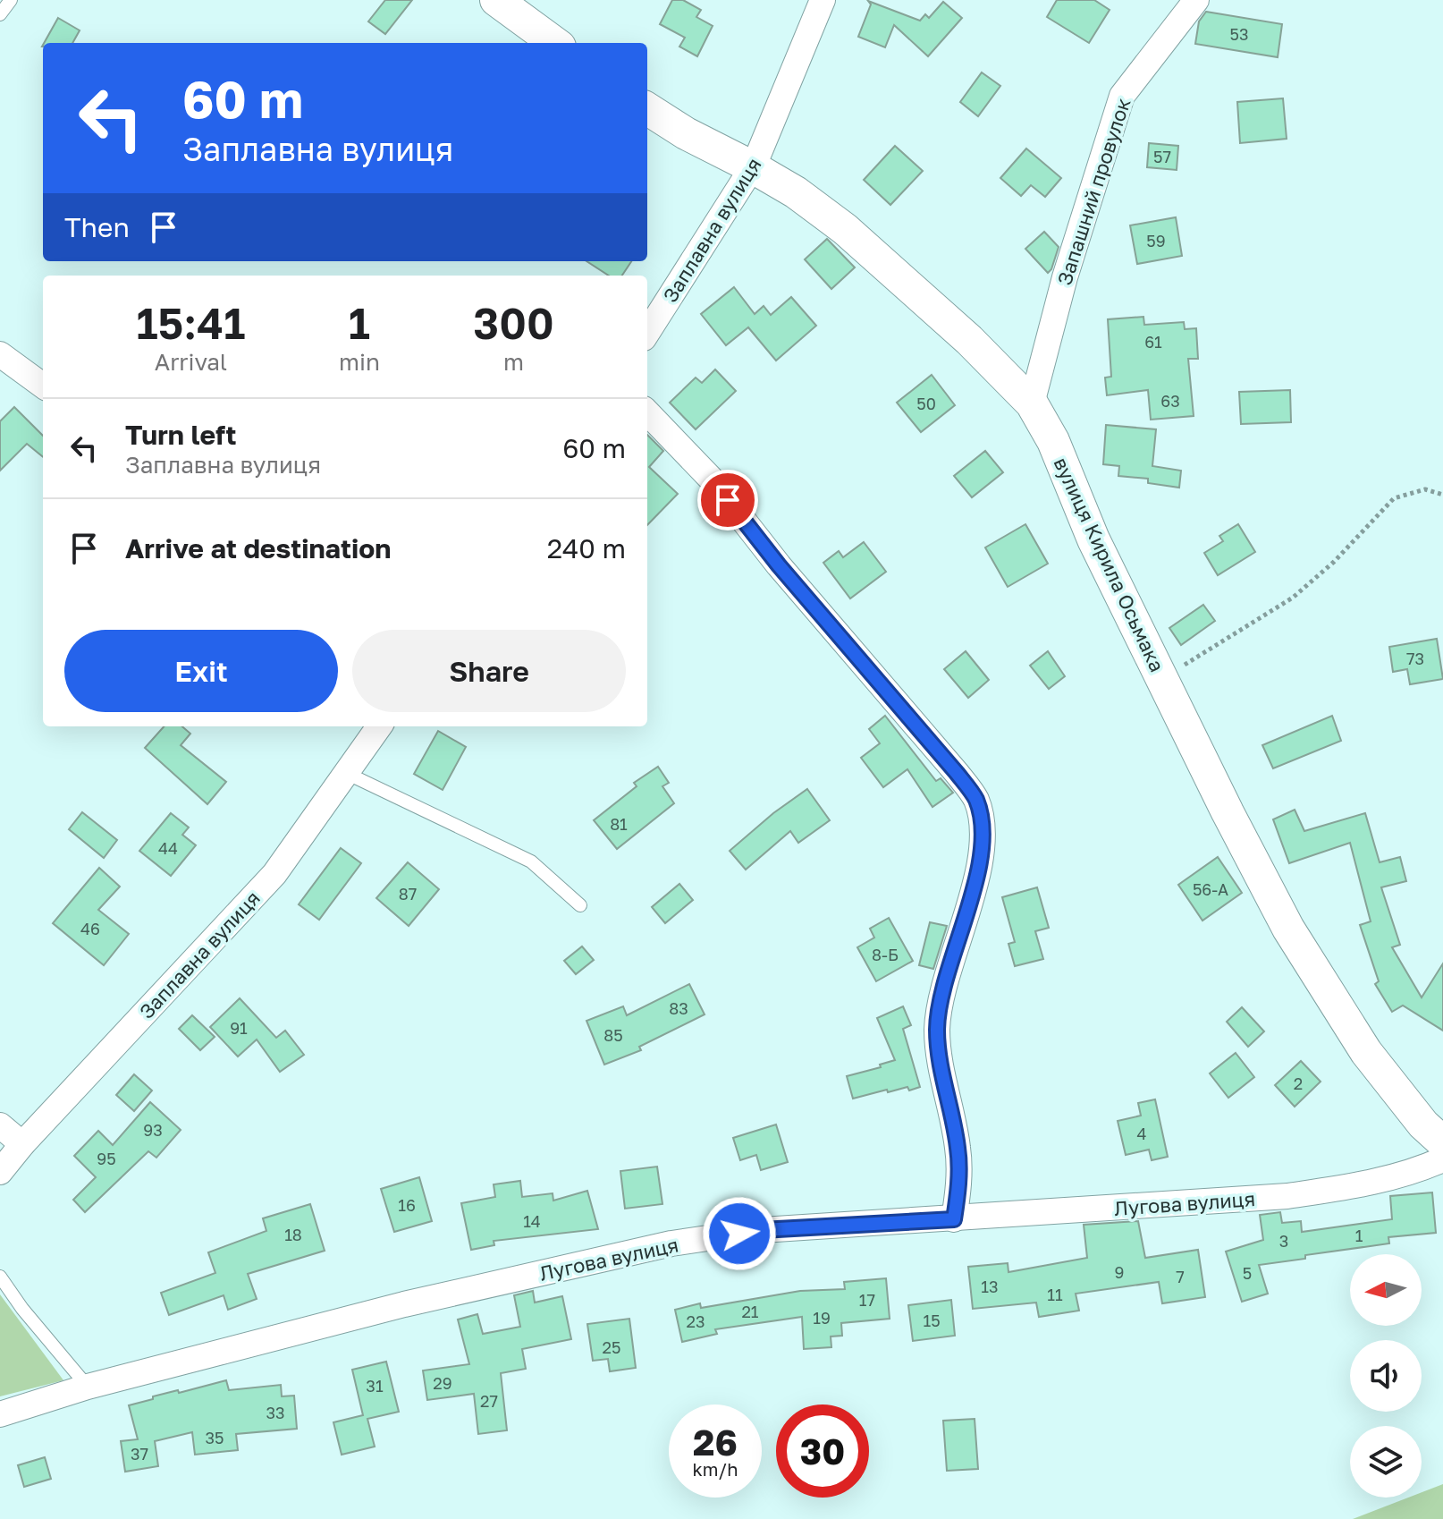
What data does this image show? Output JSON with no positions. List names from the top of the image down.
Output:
{
  "streets": {
    "street": [
      "Запашний провулок",
      "Заплавна вулиця",
      "вулиця Кирила Осьмака",
      "Лугова вулиця"
    ]
  },
  "crossings": [
    ["Запашний провулок", "вулиця Кирила Осьмака"],
    ["Заплавна вулиця", "вулиця Кирила Осьмака"]
  ],
  "house_numbers": [
    "53",
    "57",
    "59",
    "61",
    "63",
    "50",
    "73",
    "81",
    "44",
    "56-А",
    "87",
    "46",
    "8-Б",
    "83",
    "91",
    "85",
    "2",
    "93",
    "4",
    "95",
    "16",
    "14",
    "18",
    "1",
    "3",
    "9",
    "5",
    "7",
    "13",
    "11",
    "17",
    "21",
    "19",
    "15",
    "23",
    "25",
    "29",
    "31",
    "27",
    "33",
    "35",
    "37"
  ],
  "north": "left",
  "page": {
    "turn": ["60 m", "Заплавна вулиця"],
    "then": "Then",
    "eta": [
      "15:41",
      "Arrival",
      "1",
      "min",
      "300",
      "m"
    ],
    "list": [
      {
        "name": "Turn left",
        "note": "Заплавна вулиця",
        "value": "60 m"
      },
      {
        "name": "Arrive at destination",
        "value": "240 m"
      }
    ],
    "buttons": ["Exit", "Share"],
    "speed": "26 km/h",
    "limit": "30"
  }
}
